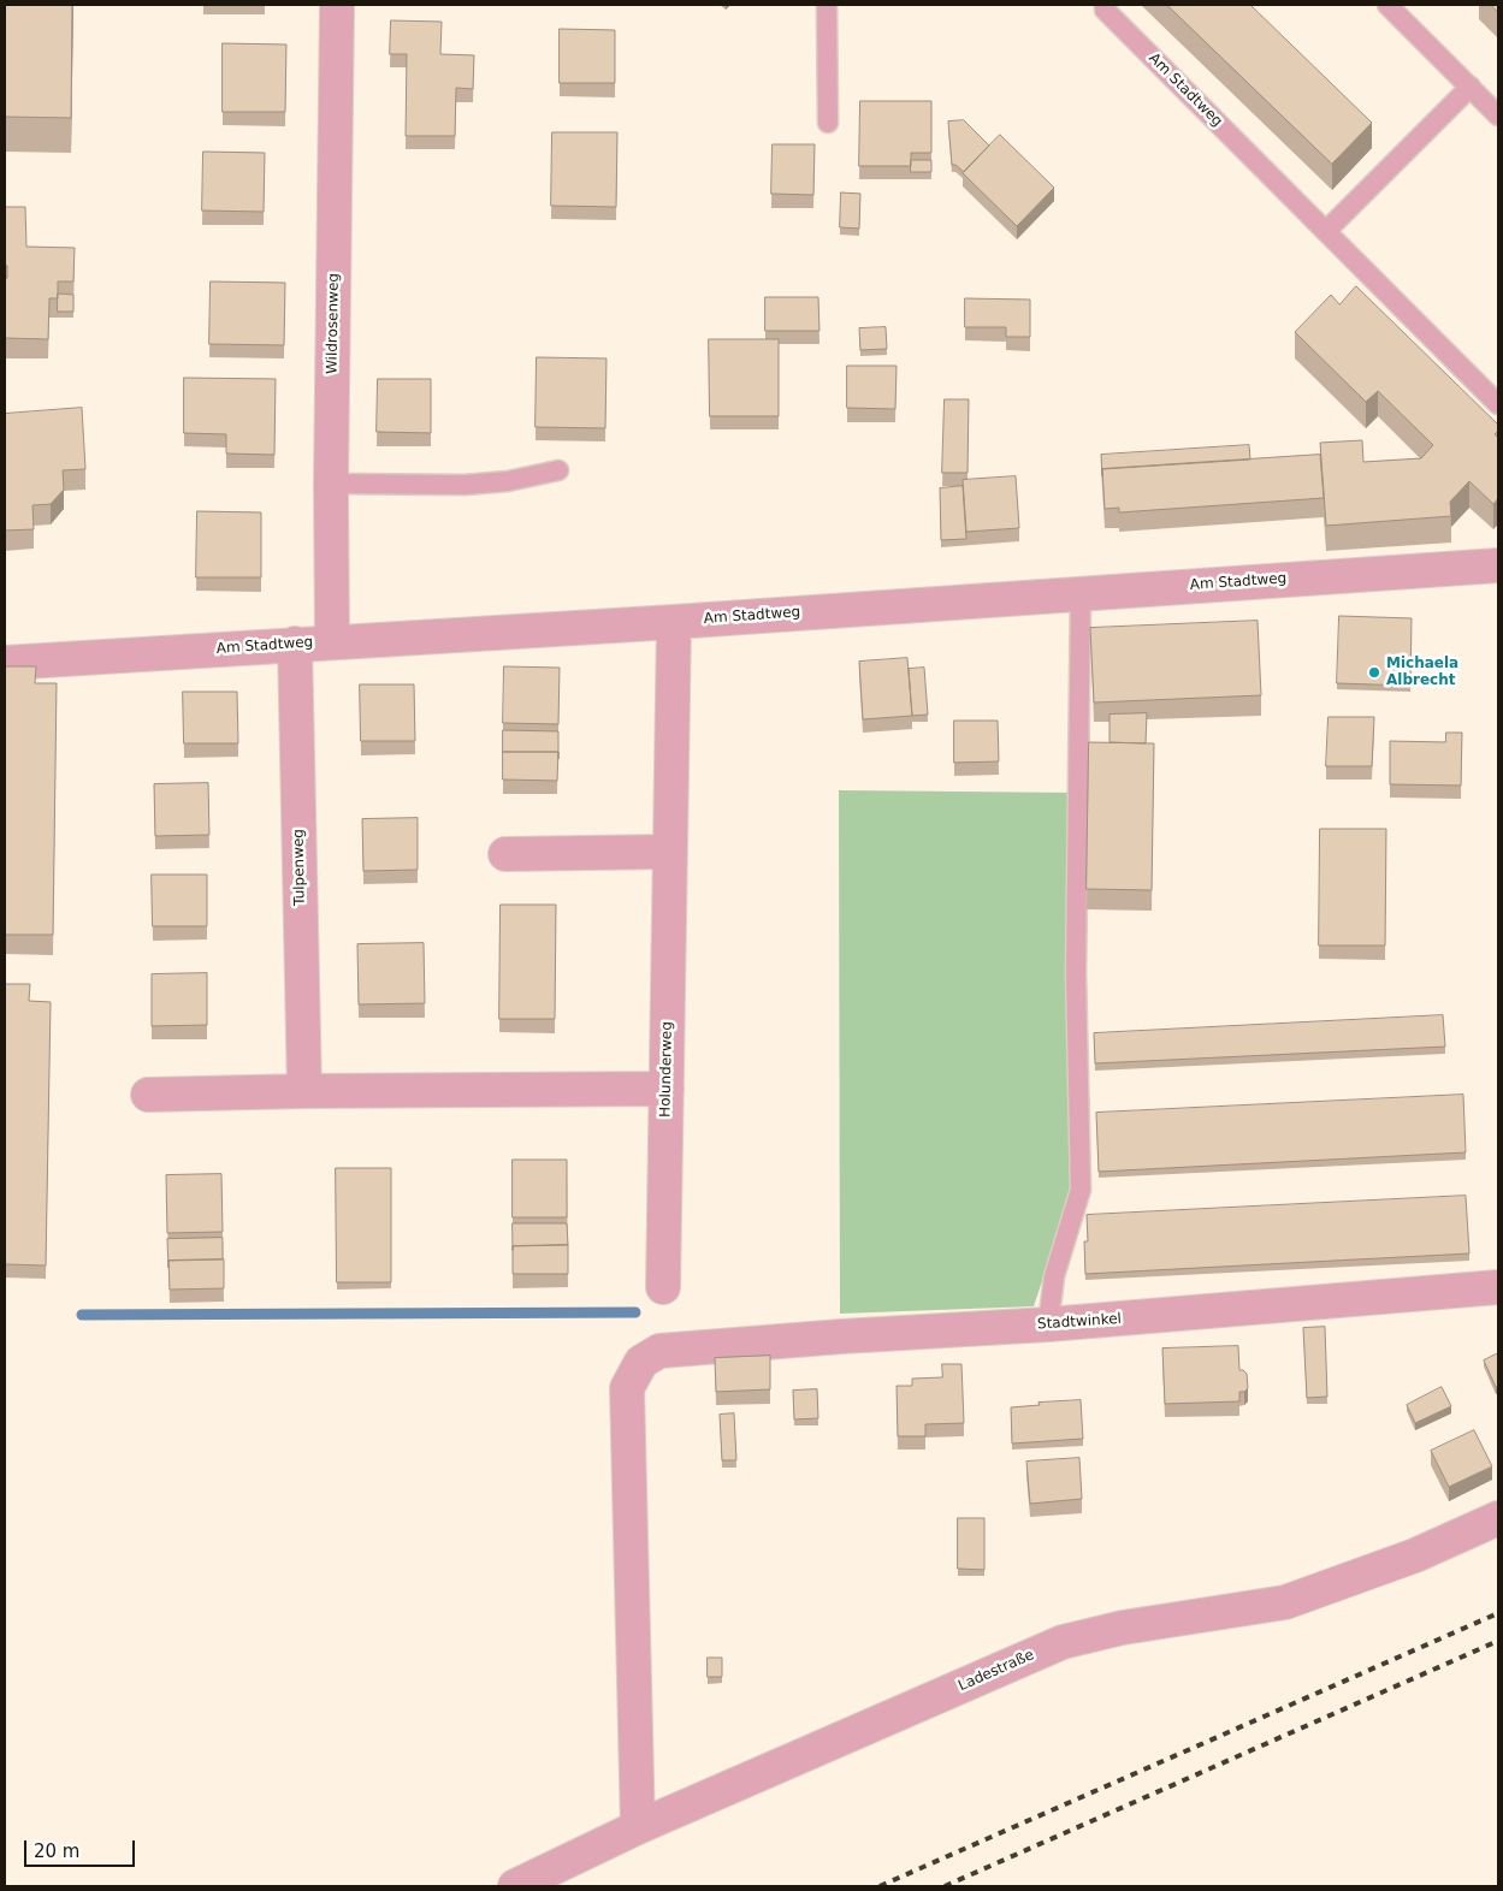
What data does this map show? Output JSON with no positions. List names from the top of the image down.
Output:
{
  "streets": {
    "street": [
      "Am Stadtweg",
      "Wildrosenweg",
      "Tulpenweg",
      "Holunderweg",
      "Stadtwinkel",
      "Ladestraße"
    ]
  },
  "crossings": [
    ["Am Stadtweg", "Wildrosenweg"],
    ["Am Stadtweg", "Tulpenweg"],
    ["Am Stadtweg", "Holunderweg"],
    ["Stadtwinkel", "Ladestraße"]
  ],
  "places": ["Michaela Albrecht"],
  "scale_bar": "20 m"
}
